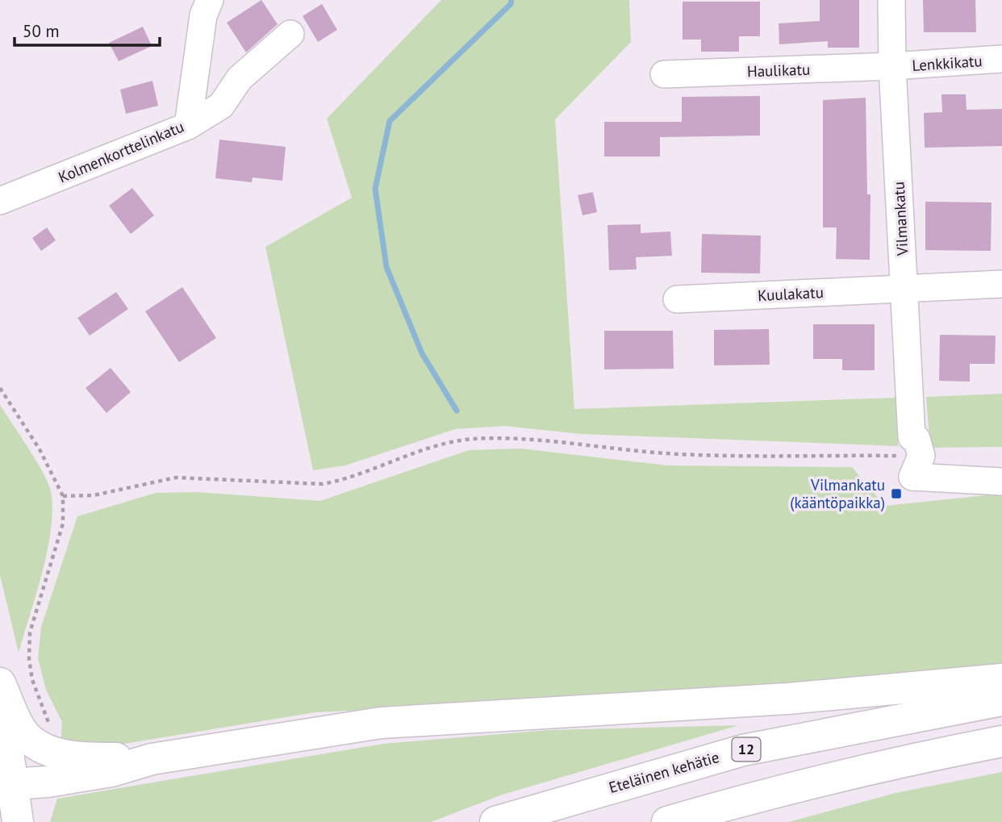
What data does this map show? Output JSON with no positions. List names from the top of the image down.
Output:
{
  "streets": {
    "main road": ["12", "Eteläinen kehätie"],
    "street": [
      "Lenkkikatu",
      "Haulikatu",
      "Kolmenkorttelinkatu",
      "Vilmankatu",
      "Kuulakatu"
    ]
  },
  "crossings": [
    ["Lenkkikatu", "Haulikatu"],
    ["Lenkkikatu", "Vilmankatu"],
    ["Haulikatu", "Vilmankatu"],
    ["Vilmankatu", "Kuulakatu"]
  ],
  "places": {
    "transit": ["Vilmankatu (kääntöpaikka)"]
  },
  "scale_bar": "50 m"
}
